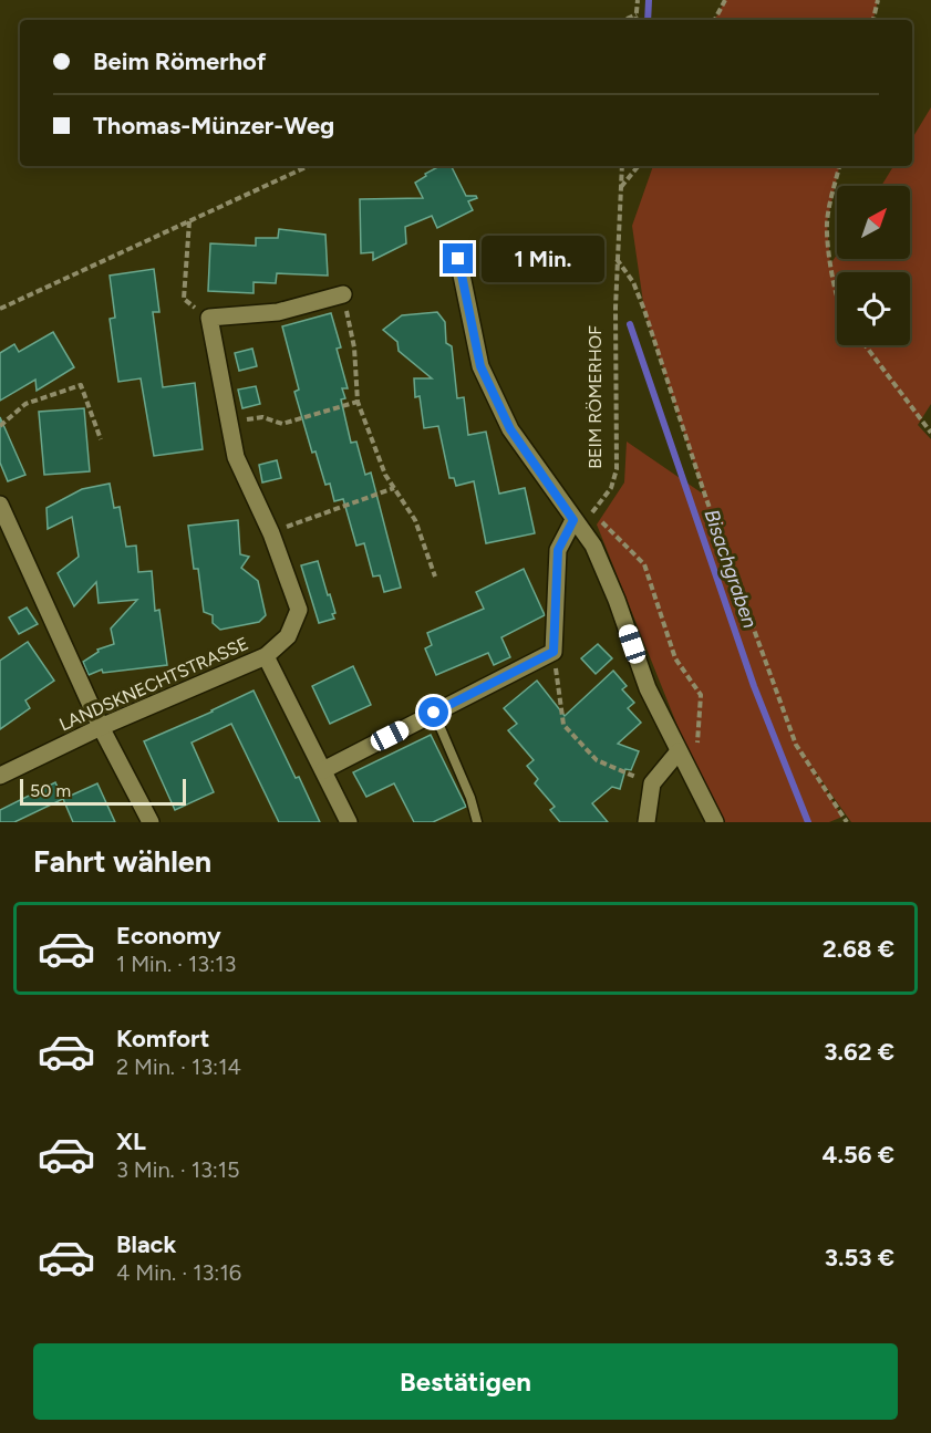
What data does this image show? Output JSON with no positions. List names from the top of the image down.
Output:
{
  "streets": {
    "street": ["LANDSKNECHTSTRASSE"],
    "path": ["BEIM RÖMERHOF"]
  },
  "water": ["Bisachgraben"],
  "scale_bar": "50 m",
  "north": "top right",
  "page": {
    "banner": ["Beim Römerhof", "Thomas-Münzer-Weg"],
    "bubble": "1 Min.",
    "scale": "50 m",
    "heading": "Fahrt wählen",
    "list": [
      {
        "name": "Economy",
        "note": "1 Min. · 13:13",
        "value": "2.68 €"
      },
      {
        "name": "Komfort",
        "note": "2 Min. · 13:14",
        "value": "3.62 €"
      },
      {
        "name": "XL",
        "note": "3 Min. · 13:15",
        "value": "4.56 €"
      },
      {
        "name": "Black",
        "note": "4 Min. · 13:16",
        "value": "3.53 €"
      }
    ],
    "buttons": "Bestätigen"
  }
}
